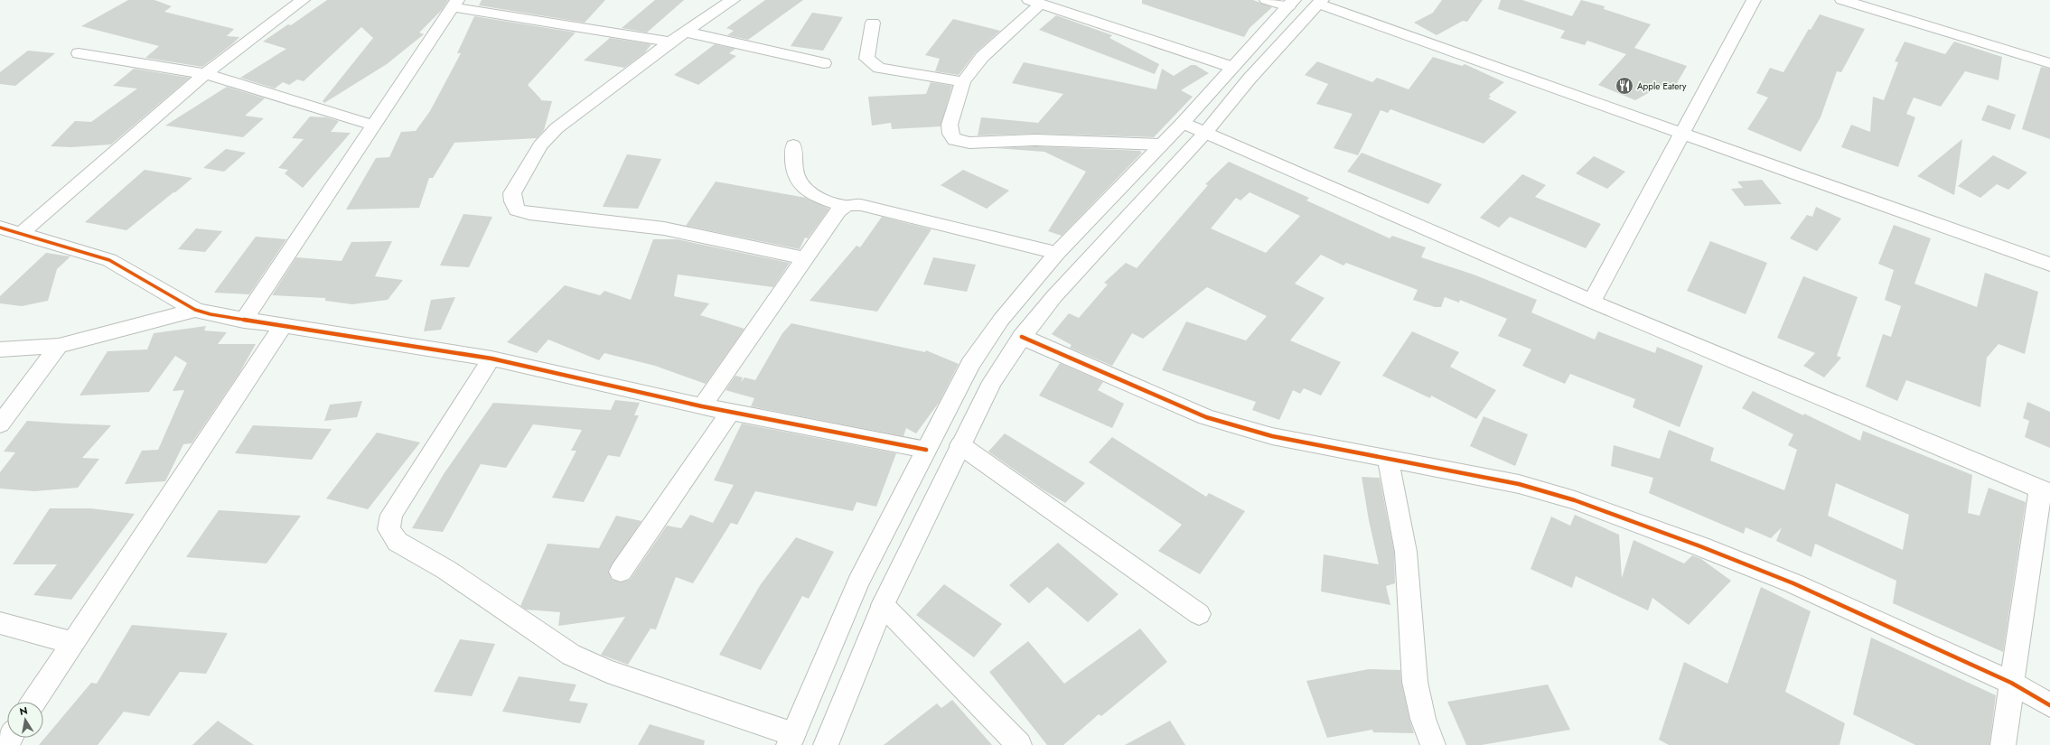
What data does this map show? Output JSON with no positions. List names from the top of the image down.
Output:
{
  "places": {
    "restaurant": ["Apple Eatery"]
  },
  "north": "top"
}
